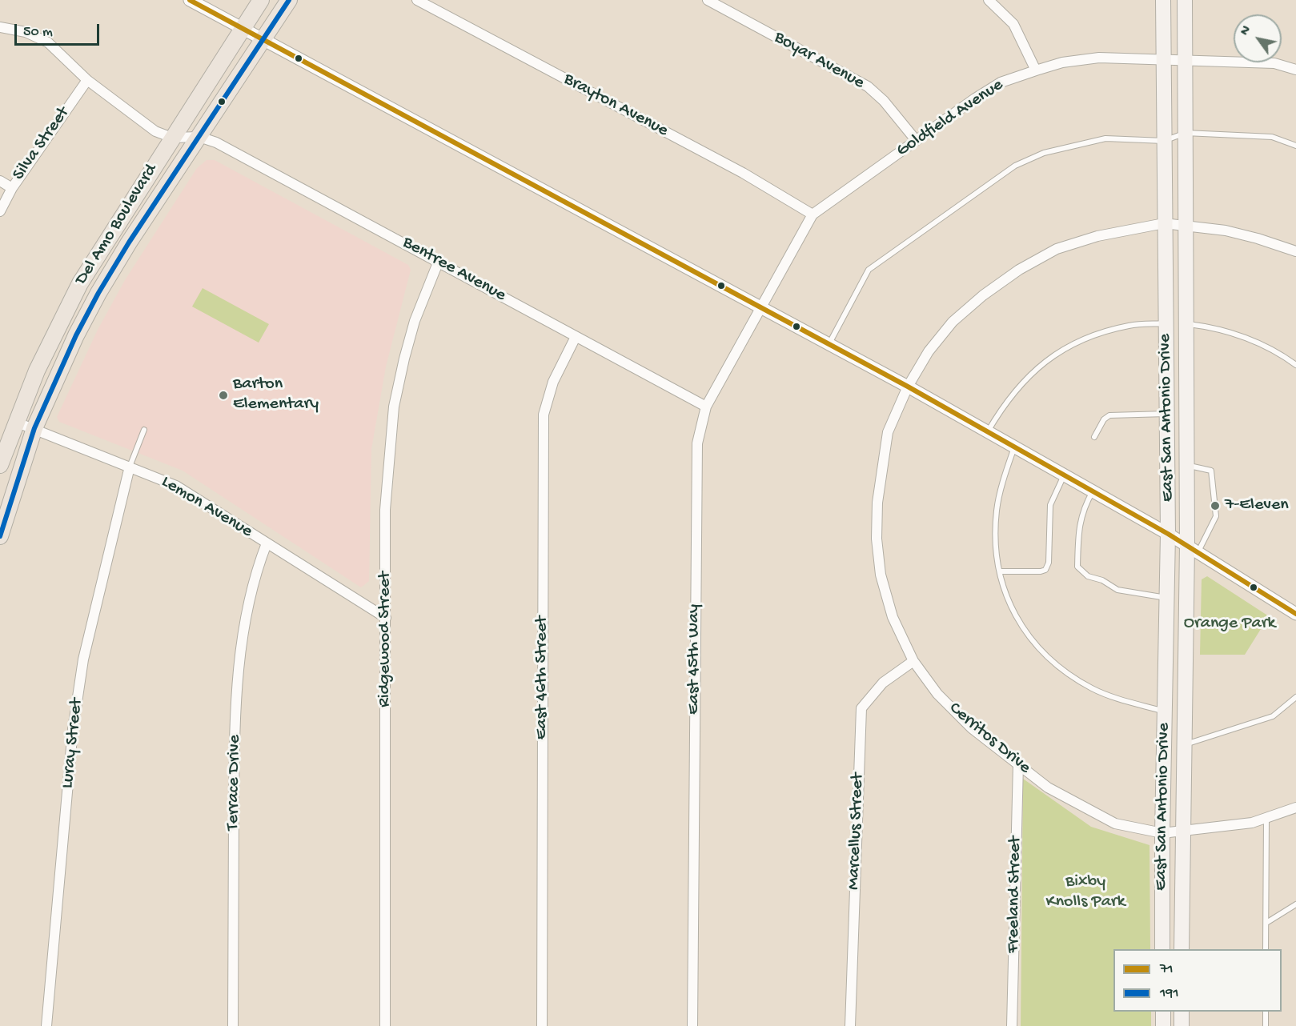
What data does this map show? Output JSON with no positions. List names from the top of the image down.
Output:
{
  "streets": {
    "main road": ["Del Amo Boulevard", "East San Antonio Drive"],
    "street": [
      "Boyar Avenue",
      "Brayton Avenue",
      "Goldfield Avenue",
      "Silva Street",
      "Bentree Avenue",
      "Lemon Avenue",
      "Ridgewood Street",
      "East 45th Way",
      "East 46th Street",
      "Cerritos Drive",
      "Luray Street",
      "Terrace Drive",
      "Marcellus Street",
      "Freeland Street"
    ]
  },
  "crossings": [
    ["Boyar Avenue", "Goldfield Avenue"],
    ["Brayton Avenue", "Goldfield Avenue"],
    ["Goldfield Avenue", "East San Antonio Drive"],
    ["Goldfield Avenue", "East 45th Way"],
    ["Del Amo Boulevard", "Bentree Avenue"],
    ["Del Amo Boulevard", "Lemon Avenue"],
    ["Bentree Avenue", "Ridgewood Street"],
    ["Bentree Avenue", "East 45th Way"],
    ["Bentree Avenue", "East 46th Street"],
    ["East San Antonio Drive", "Cerritos Drive"],
    ["Lemon Avenue", "Ridgewood Street"],
    ["Lemon Avenue", "Luray Street"],
    ["Lemon Avenue", "Terrace Drive"],
    ["Cerritos Drive", "Marcellus Street"],
    ["Cerritos Drive", "Freeland Street"]
  ],
  "parks": ["Orange Park", "Bixby Knolls Park"],
  "places": ["Barton Elementary", "7-Eleven"],
  "lines": ["transit line 71", "transit line 191"],
  "legend": ["71", "191"],
  "scale_bar": "50 m",
  "north": "top left"
}
